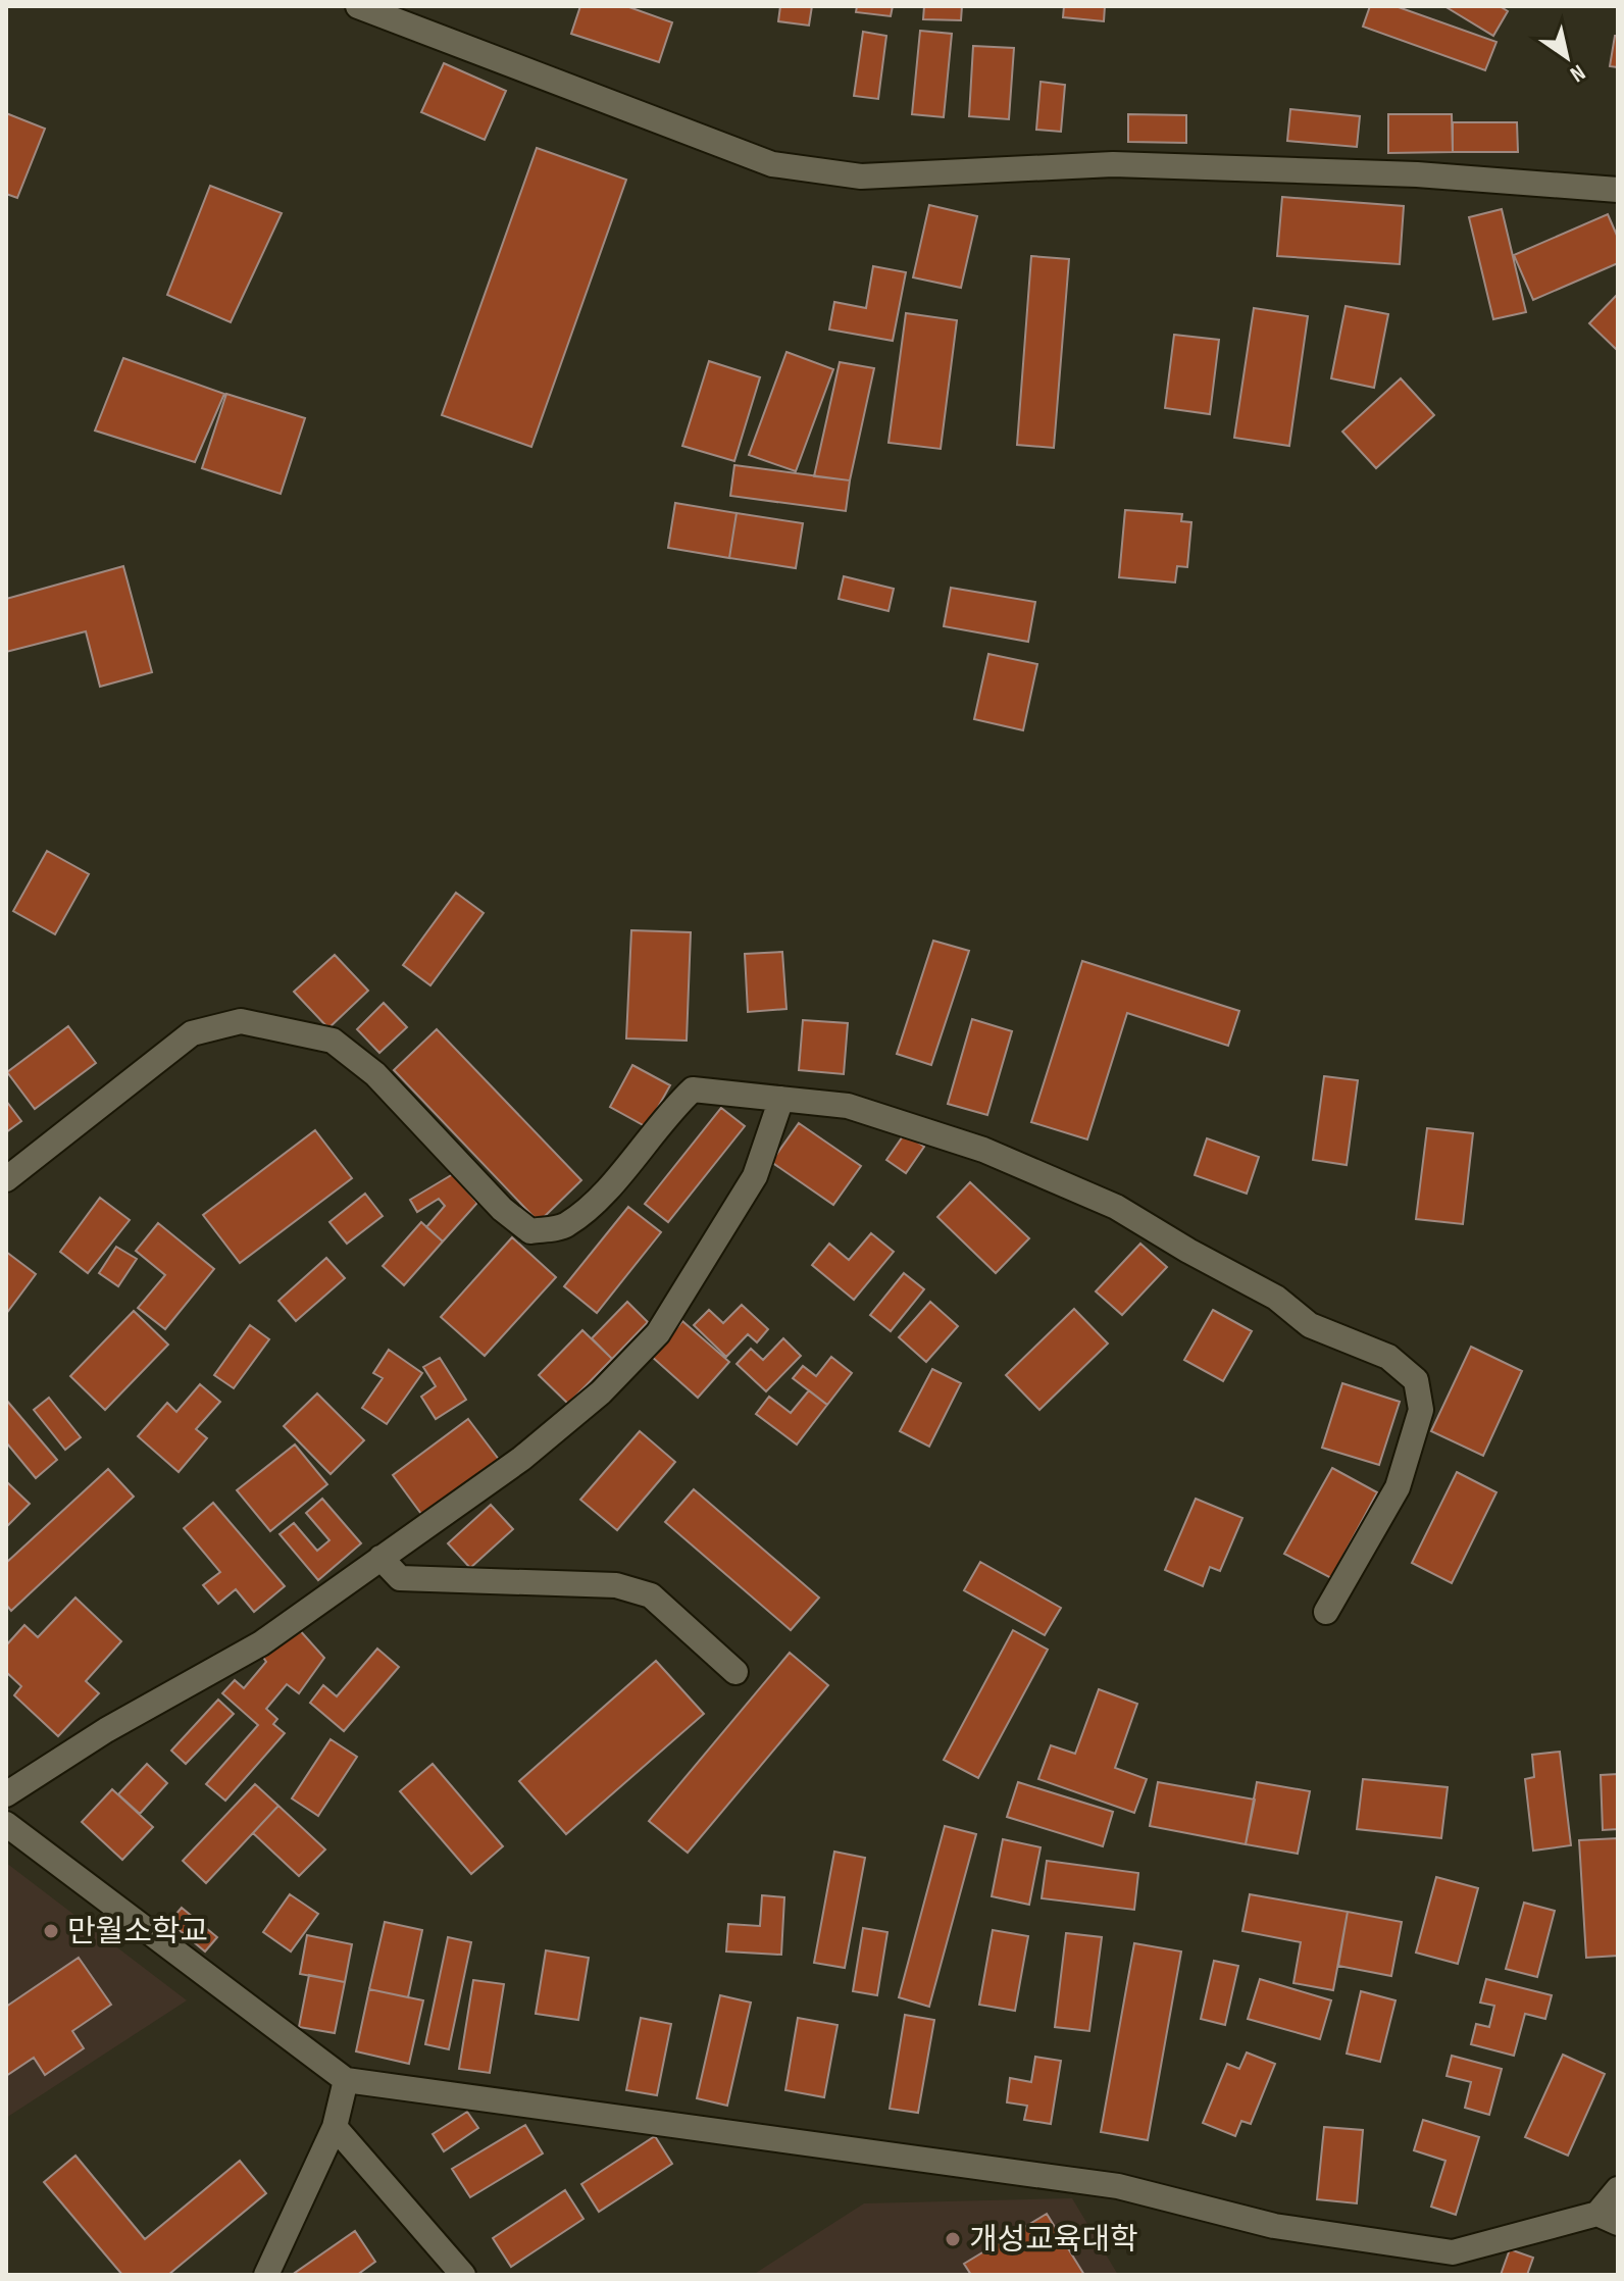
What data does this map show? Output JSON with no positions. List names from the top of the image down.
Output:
{
  "places": ["만월소학교", "개성교육대학"],
  "north": "bottom right"
}
